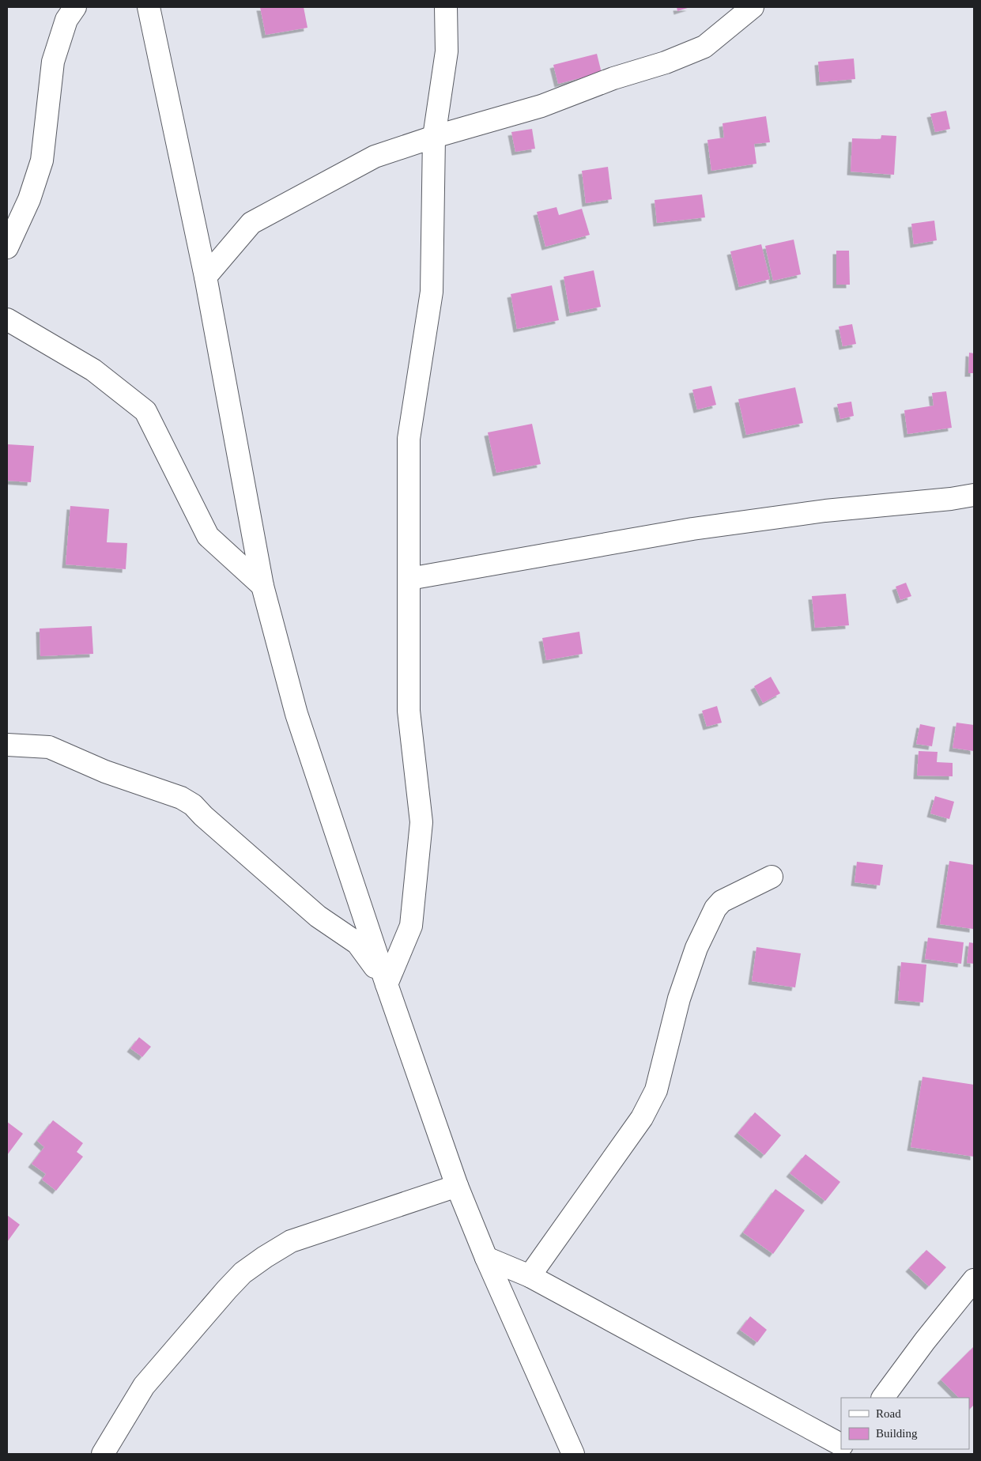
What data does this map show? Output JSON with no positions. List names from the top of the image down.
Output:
{
  "legend": ["Road", "Building"]
}
